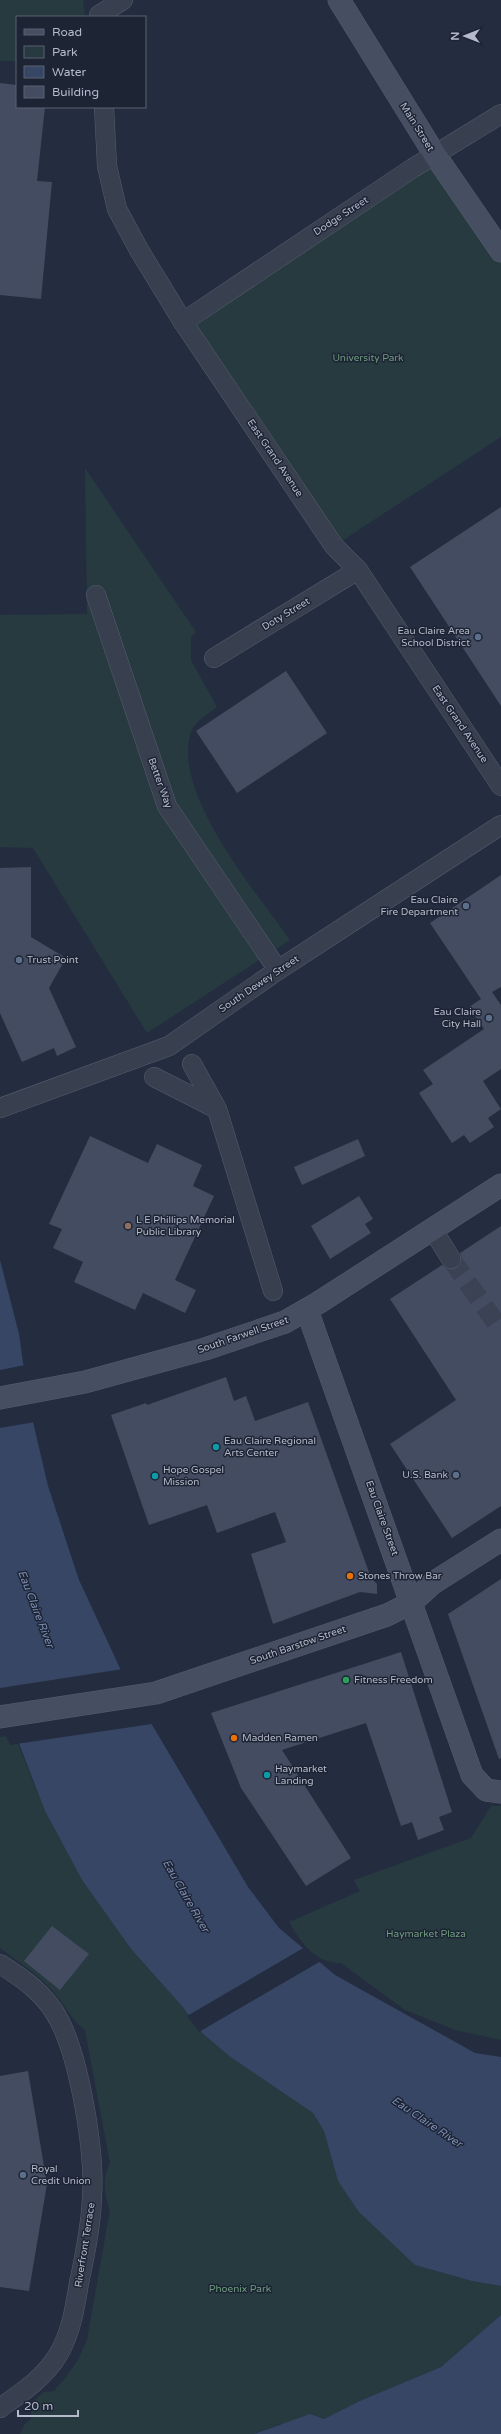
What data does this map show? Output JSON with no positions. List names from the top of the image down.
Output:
{
  "streets": {
    "street": [
      "Main Street",
      "Dodge Street",
      "East Grand Avenue",
      "Doty Street",
      "Better Way",
      "South Dewey Street",
      "South Farwell Street",
      "Eau Claire Street",
      "South Barstow Street",
      "Riverfront Terrace"
    ]
  },
  "crossings": [
    ["Main Street", "Dodge Street"],
    ["Dodge Street", "East Grand Avenue"],
    ["East Grand Avenue", "Doty Street"],
    ["Better Way", "South Dewey Street"],
    ["South Farwell Street", "Eau Claire Street"],
    ["Eau Claire Street", "South Barstow Street"]
  ],
  "water": ["Eau Claire River"],
  "parks": ["University Park", "Haymarket Plaza", "Phoenix Park"],
  "places": [
    "Eau Claire Area School District",
    "Eau Claire Fire Department",
    "Trust Point",
    "Eau Claire City Hall",
    "L E Phillips Memorial Public Library",
    "Eau Claire Regional Arts Center",
    "U.S. Bank",
    "Hope Gospel Mission",
    "Stones Throw Bar",
    "Fitness Freedom",
    "Madden Ramen",
    "Haymarket Landing",
    "Royal Credit Union"
  ],
  "legend": [
    "Road",
    "Park",
    "Water",
    "Building"
  ],
  "scale_bar": "20 m",
  "north": "left"
}
